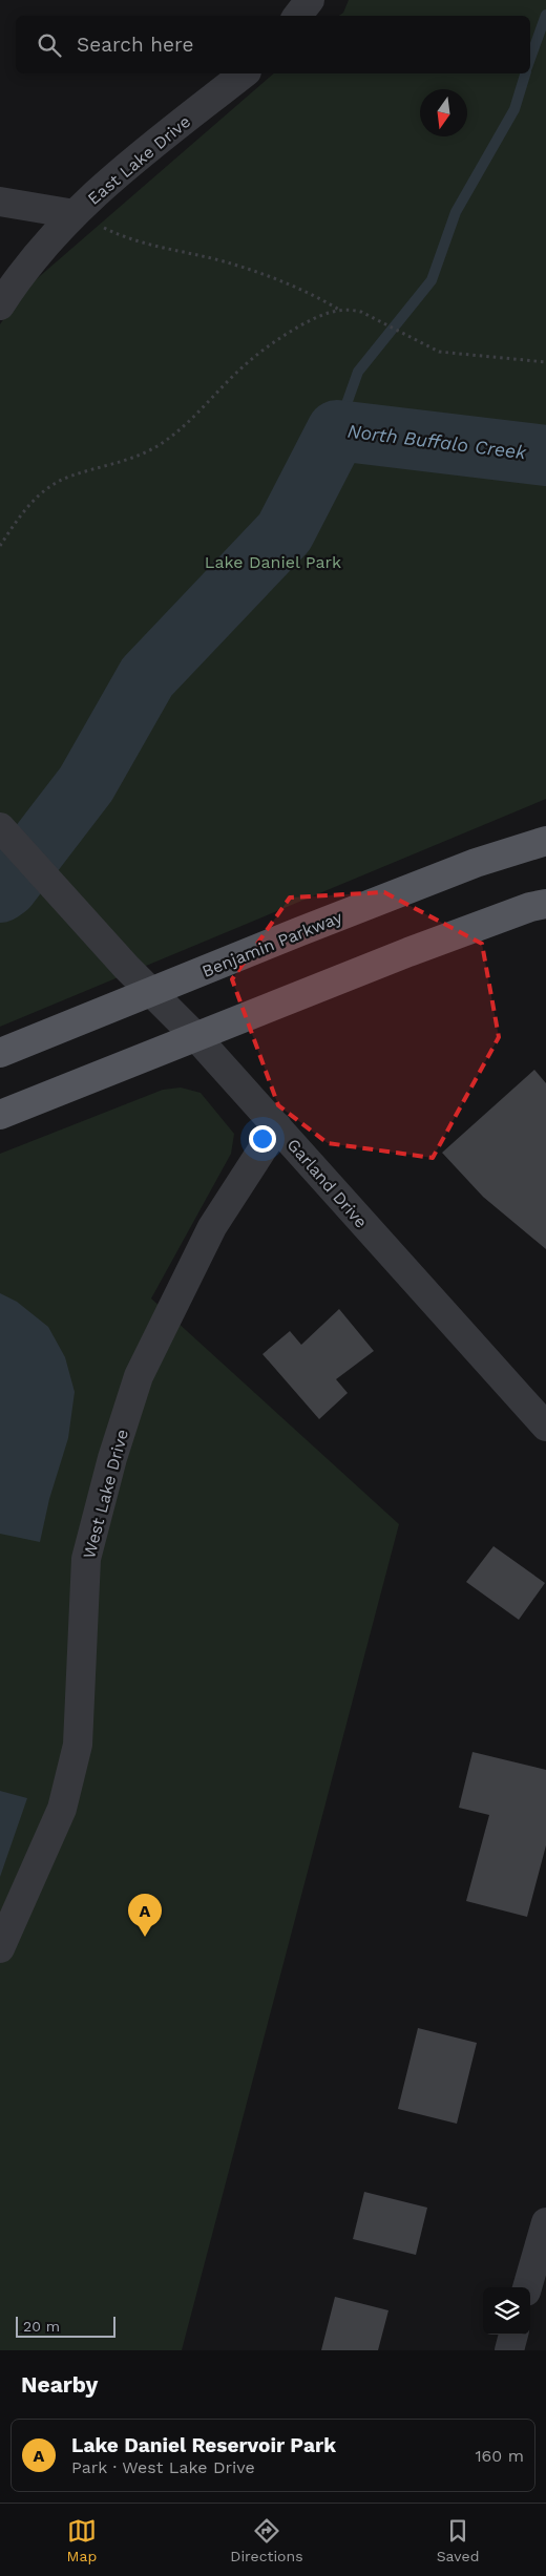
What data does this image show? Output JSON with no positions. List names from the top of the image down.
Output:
{
  "streets": {
    "main road": ["Benjamin Parkway"],
    "street": ["East Lake Drive", "Garland Drive", "West Lake Drive"]
  },
  "crossings": [
    ["Benjamin Parkway", "Garland Drive"],
    ["Garland Drive", "West Lake Drive"]
  ],
  "water": ["North Buffalo Creek"],
  "parks": ["Lake Daniel Park"],
  "scale_bar": "20 m",
  "north": "bottom",
  "page": {
    "search": "Search here",
    "pins": "A",
    "scale": "20 m",
    "heading": "Nearby",
    "list": [
      {
        "mark": "A",
        "name": "Lake Daniel Reservoir Park",
        "note": "Park · West Lake Drive",
        "value": "160 m"
      }
    ],
    "nav": ["Map", "Directions", "Saved"]
  }
}
